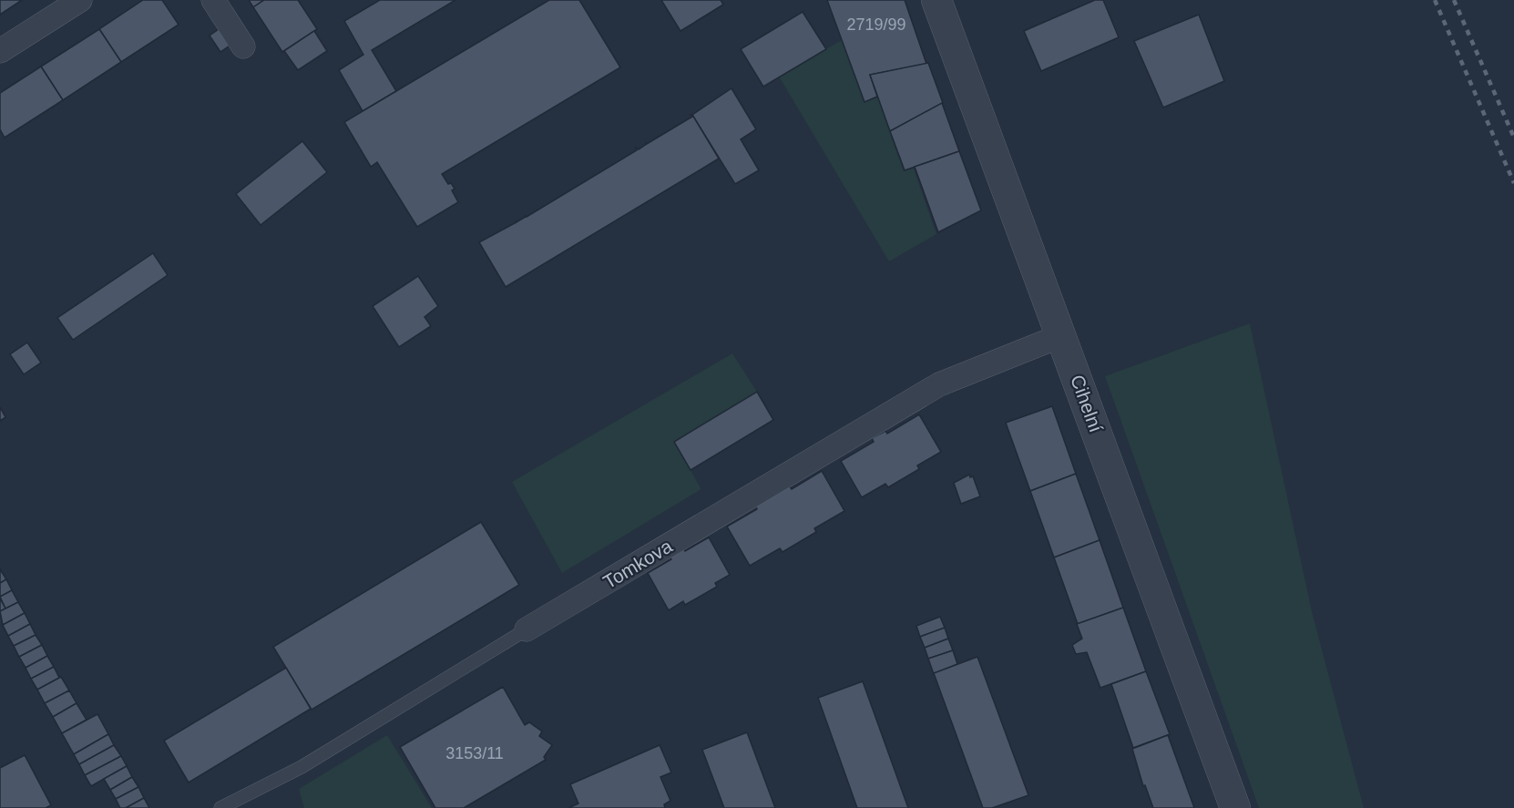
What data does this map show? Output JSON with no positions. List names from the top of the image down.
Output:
{
  "streets": {
    "street": ["Cihelní", "Tomkova"]
  },
  "crossings": [
    ["Cihelní", "Tomkova"]
  ],
  "house_numbers": ["2719/99", "3153/11"]
}
